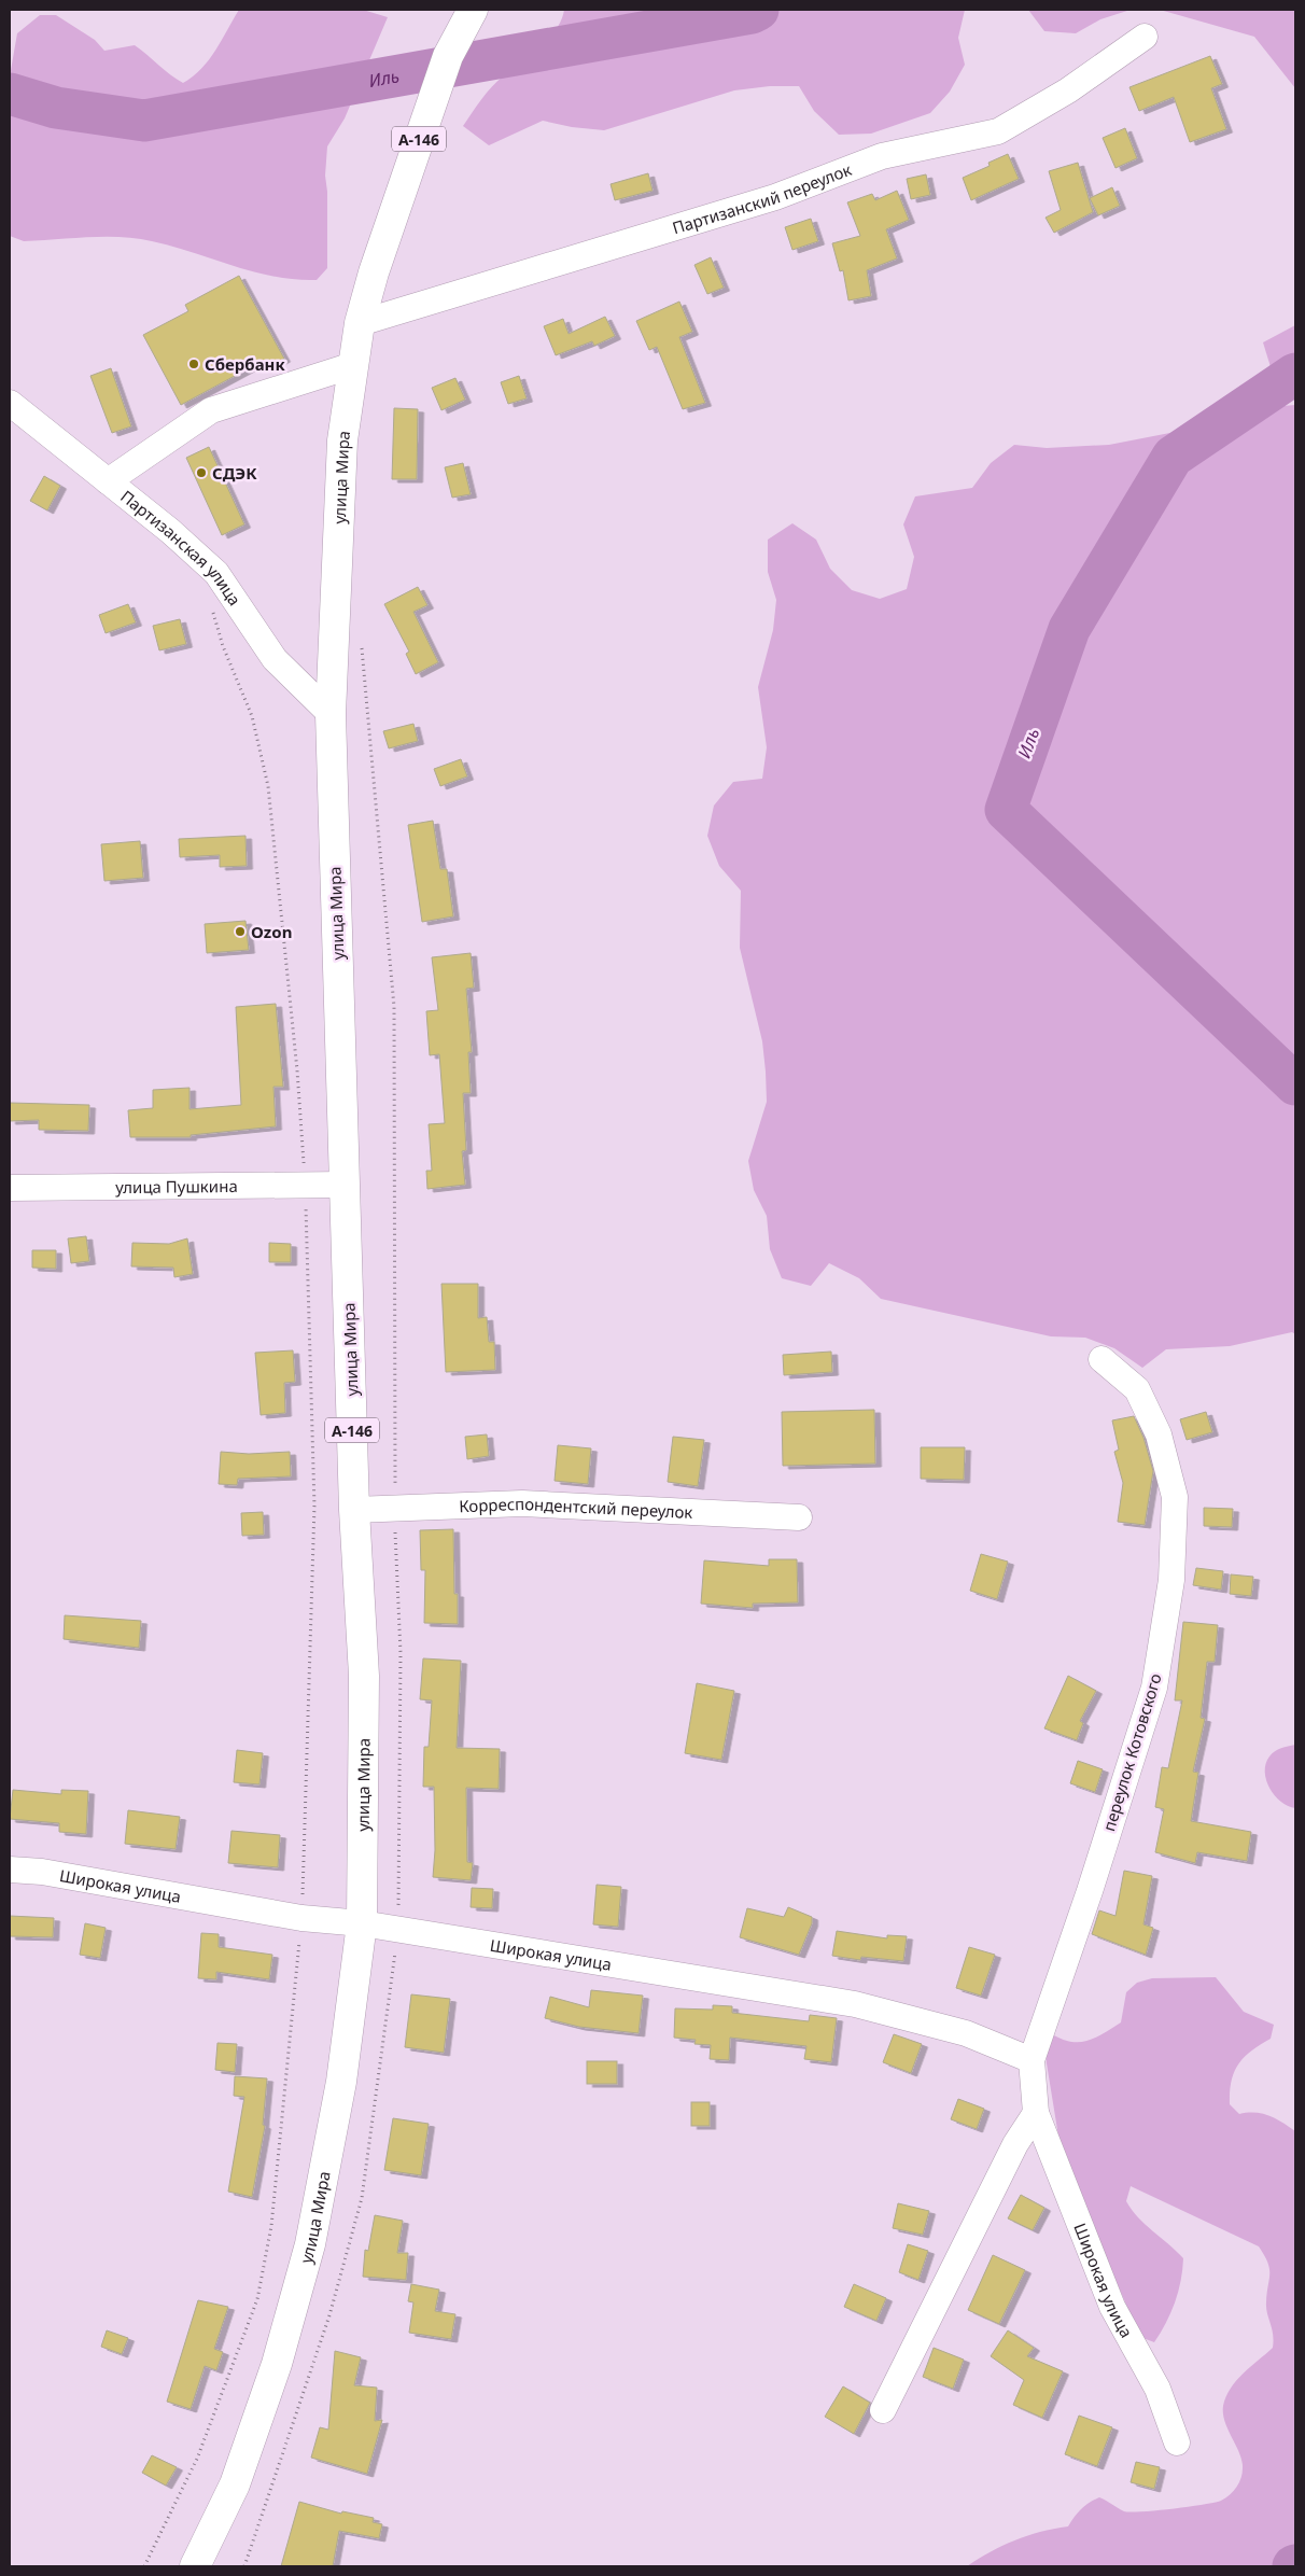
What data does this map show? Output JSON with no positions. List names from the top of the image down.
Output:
{
  "streets": {
    "highway": ["А-146", "улица Мира"],
    "street": [
      "Партизанский переулок",
      "Партизанская улица",
      "улица Пушкина",
      "Корреспондентский переулок",
      "переулок Котовского",
      "Широкая улица"
    ]
  },
  "crossings": [
    ["Партизанский переулок", "улица Мира"],
    ["улица Мира", "Партизанская улица"],
    ["улица Мира", "улица Пушкина"],
    ["улица Мира", "Корреспондентский переулок"],
    ["улица Мира", "Широкая улица"],
    ["переулок Котовского", "Широкая улица"]
  ],
  "water": ["Иль"],
  "places": ["Сбербанк", "СДЭК", "Ozon"]
}
